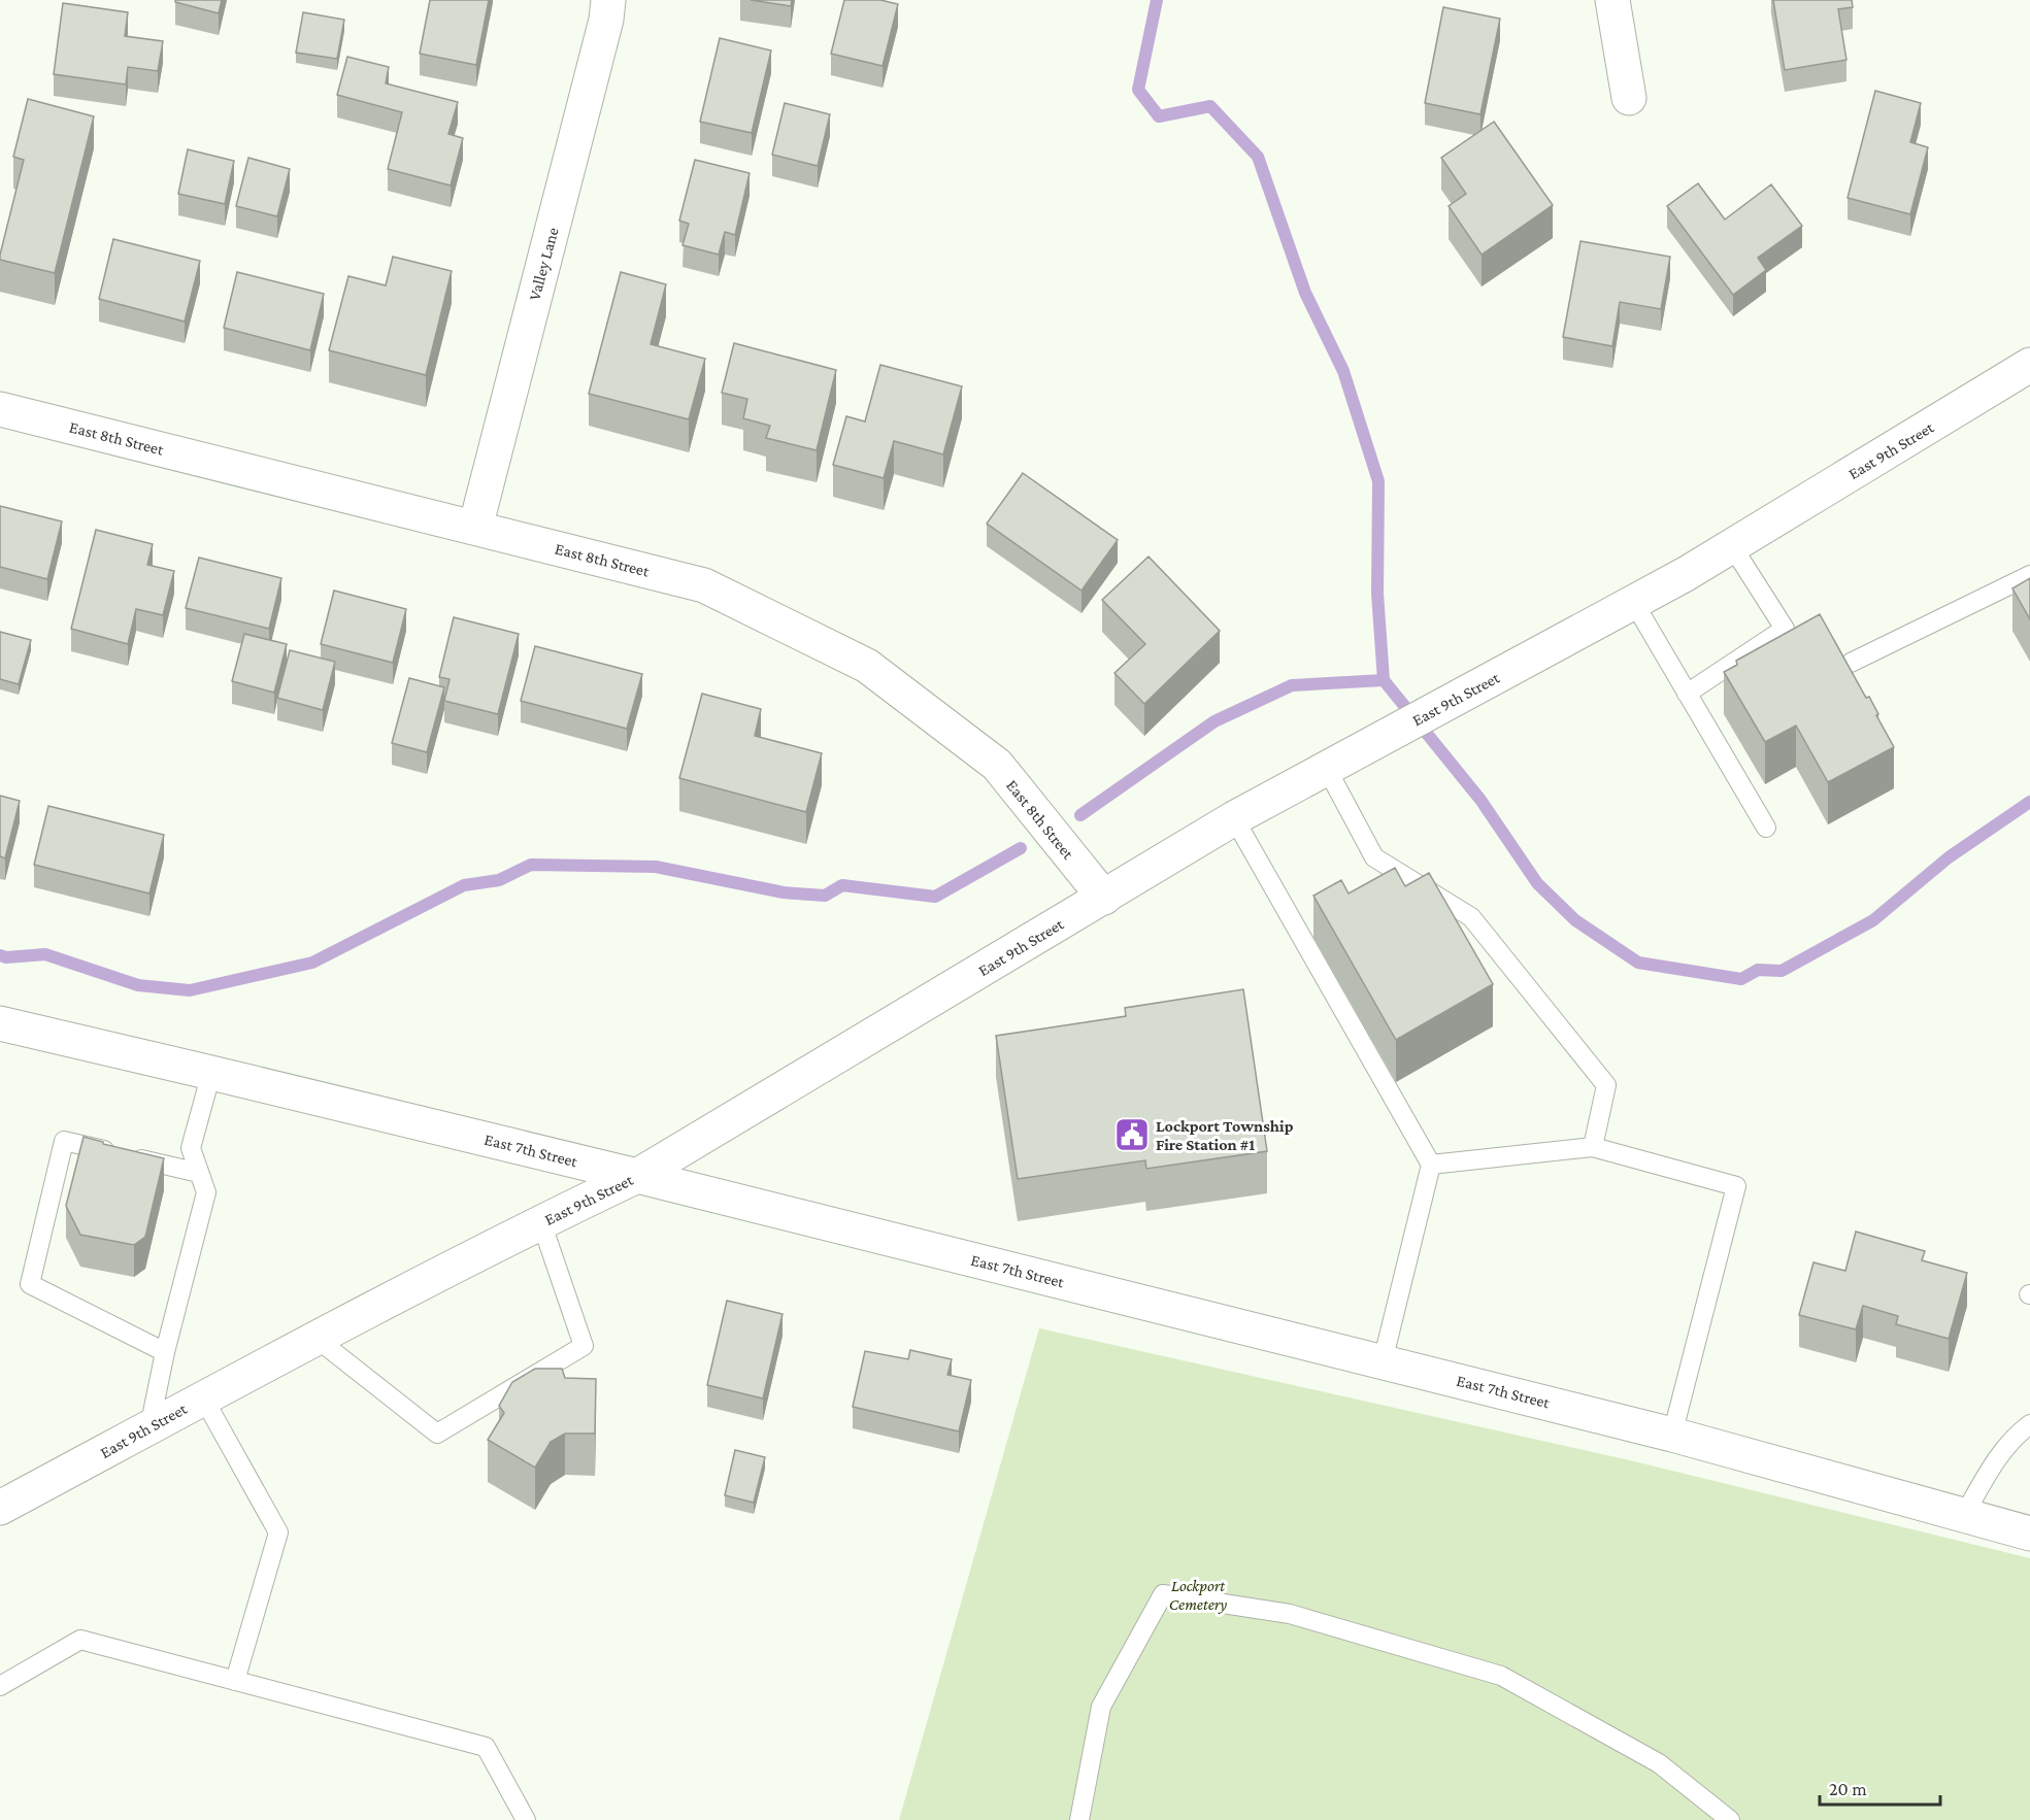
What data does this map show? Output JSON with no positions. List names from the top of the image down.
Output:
{
  "streets": {
    "street": [
      "Valley Lane",
      "East 8th Street",
      "East 9th Street",
      "East 7th Street"
    ]
  },
  "crossings": [
    ["Valley Lane", "East 8th Street"],
    ["East 8th Street", "East 9th Street"],
    ["East 9th Street", "East 7th Street"]
  ],
  "parks": ["Lockport Cemetery"],
  "places": {
    "public building": ["Lockport Township Fire Station #1"]
  },
  "scale_bar": "20 m"
}
